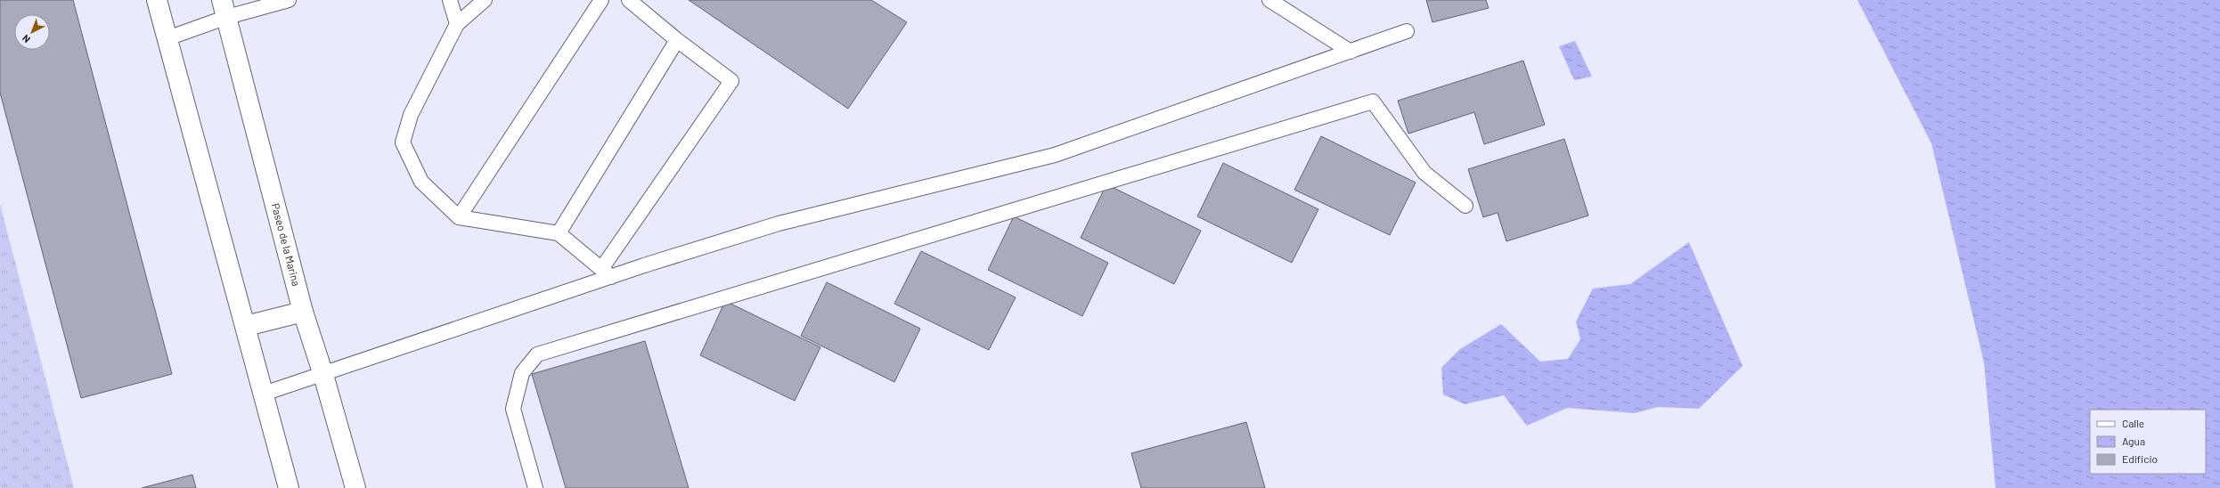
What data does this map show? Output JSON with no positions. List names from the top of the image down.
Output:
{
  "streets": {
    "street": ["Paseo de la Marina"]
  },
  "legend": ["Calle", "Agua", "Edificio"],
  "north": "bottom left"
}
